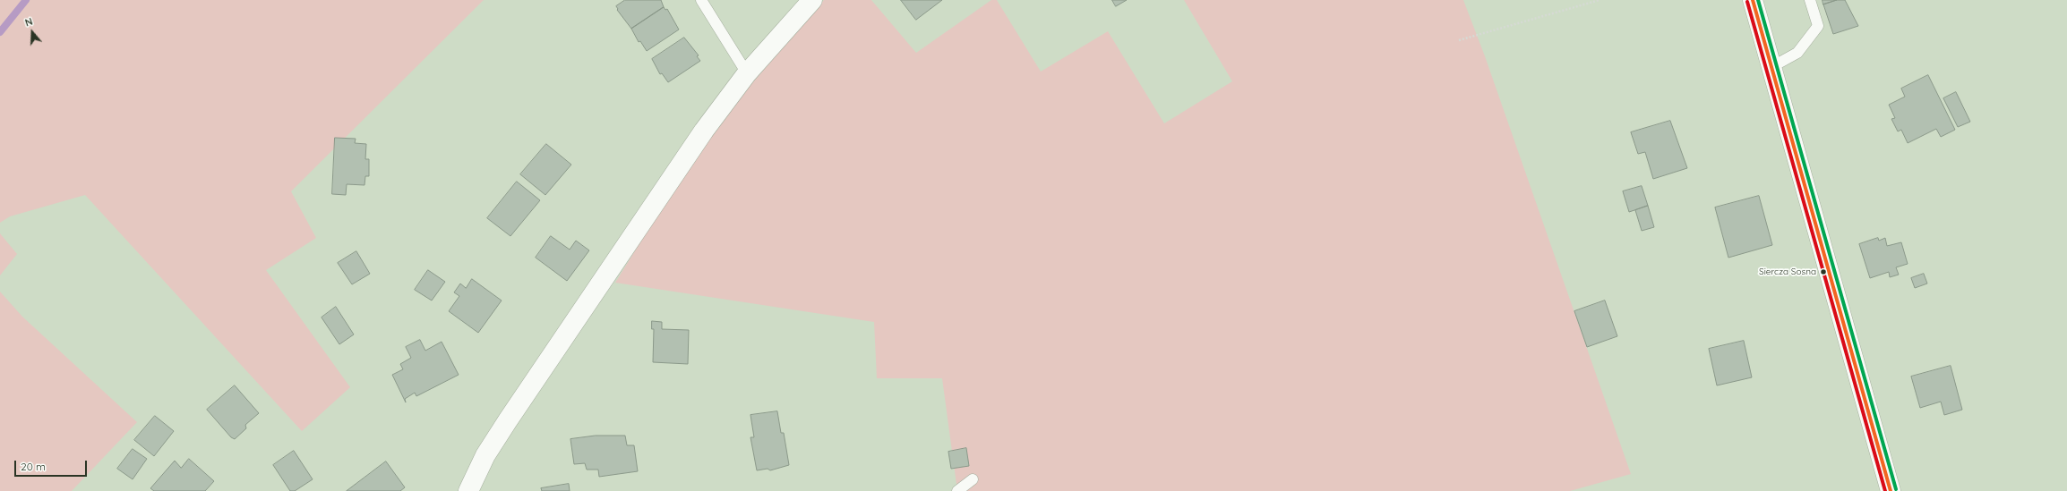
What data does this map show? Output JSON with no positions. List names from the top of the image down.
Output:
{
  "places": ["Siercza Sosna"],
  "scale_bar": "20 m",
  "north": "top"
}
